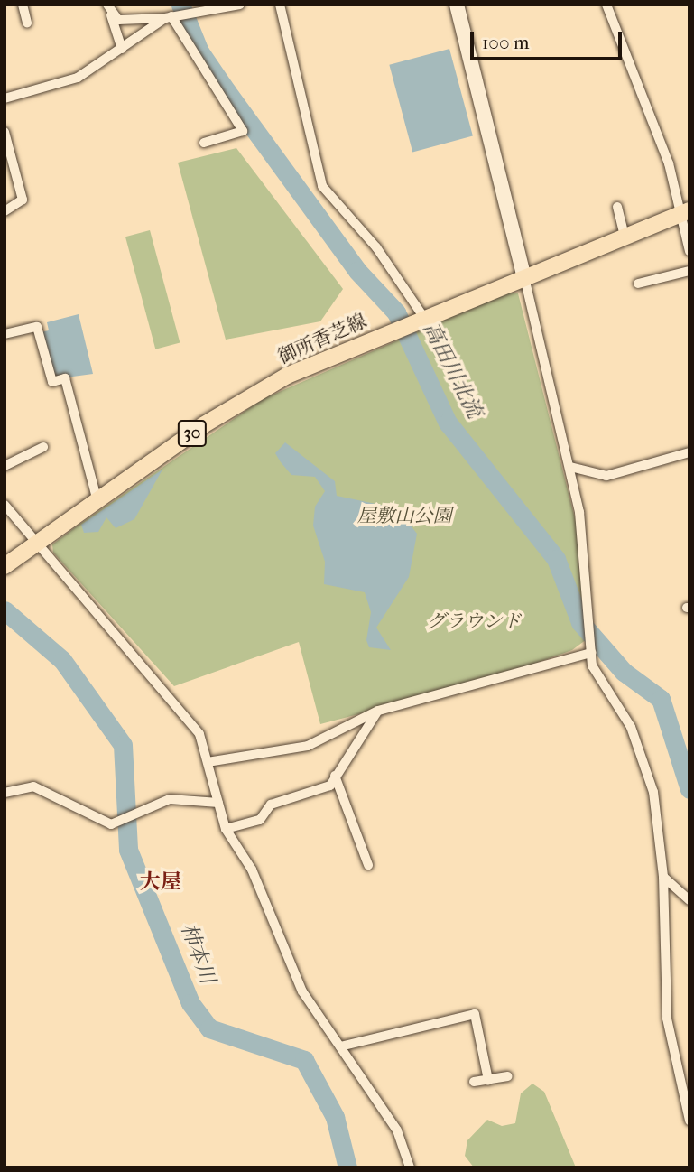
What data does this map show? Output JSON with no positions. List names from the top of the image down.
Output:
{
  "streets": {
    "main road": ["御所香芝線", "30"]
  },
  "districts": ["大屋"],
  "water": ["高田川北流", "柿本川"],
  "parks": ["屋敷山公園", "グラウンド"],
  "scale_bar": "100 m"
}
